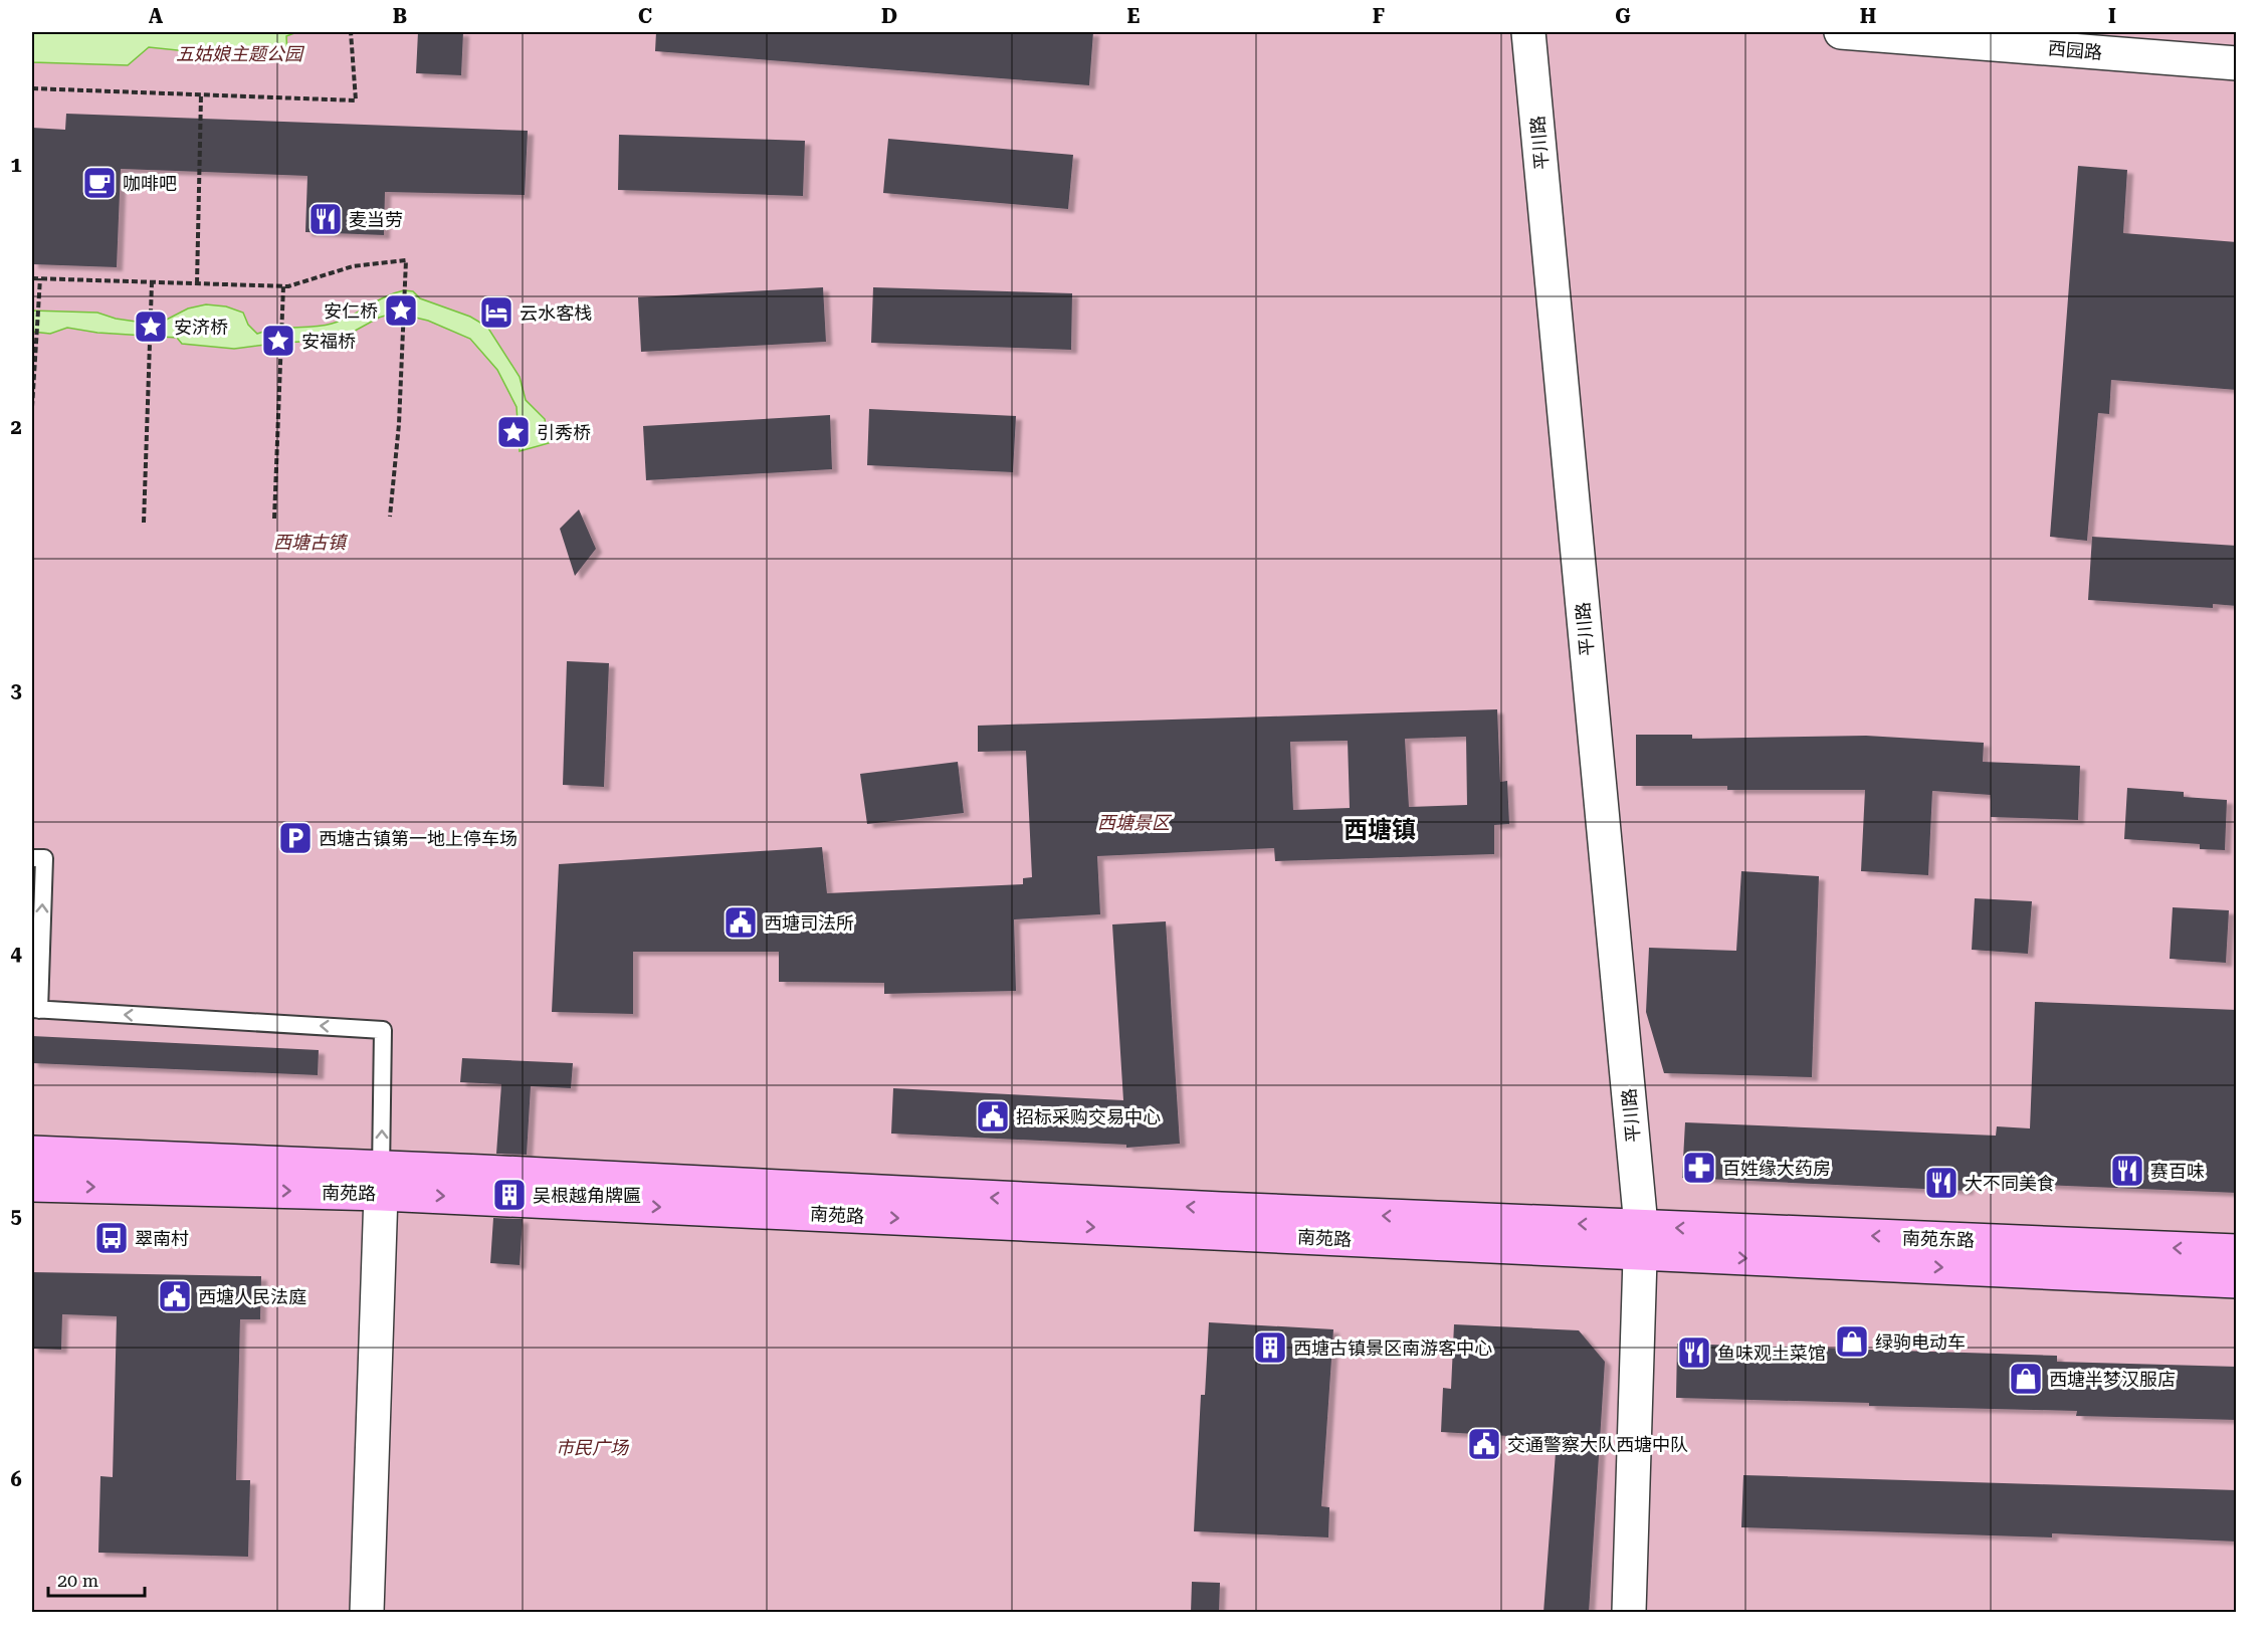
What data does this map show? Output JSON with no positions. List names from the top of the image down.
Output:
{
  "streets": {
    "main road": ["南苑路", "南苑东路"],
    "street": ["西园路", "平川路"]
  },
  "crossings": [
    ["平川路", "南苑路"],
    ["平川路", "南苑东路"],
    ["南苑路", "南苑东路"]
  ],
  "districts": ["西塘镇"],
  "parks": [
    "五姑娘主题公园",
    "西塘古镇",
    "西塘景区",
    "市民广场"
  ],
  "places": {
    "cafe": ["咖啡吧"],
    "restaurant": [
      "麦当劳",
      "赛百味",
      "大不同美食",
      "鱼味观土菜馆"
    ],
    "place": [
      "安仁桥",
      "安济桥",
      "安福桥",
      "引秀桥"
    ],
    "hotel": ["云水客栈"],
    "parking": ["西塘古镇第一地上停车场"],
    "public building": [
      "西塘司法所",
      "招标采购交易中心",
      "西塘人民法庭",
      "交通警察大队西塘中队"
    ],
    "pharmacy": ["百姓缘大药房"],
    "building": ["吴根越角牌匾", "西塘古镇景区南游客中心"],
    "bus stop": ["翠南村"],
    "shop": ["绿驹电动车", "西塘半梦汉服店"]
  },
  "scale_bar": "20 m",
  "grid": {
    "columns": [
      "A",
      "B",
      "C",
      "D",
      "E",
      "F",
      "G",
      "H",
      "I"
    ],
    "rows": [
      "1",
      "2",
      "3",
      "4",
      "5",
      "6"
    ]
  }
}
